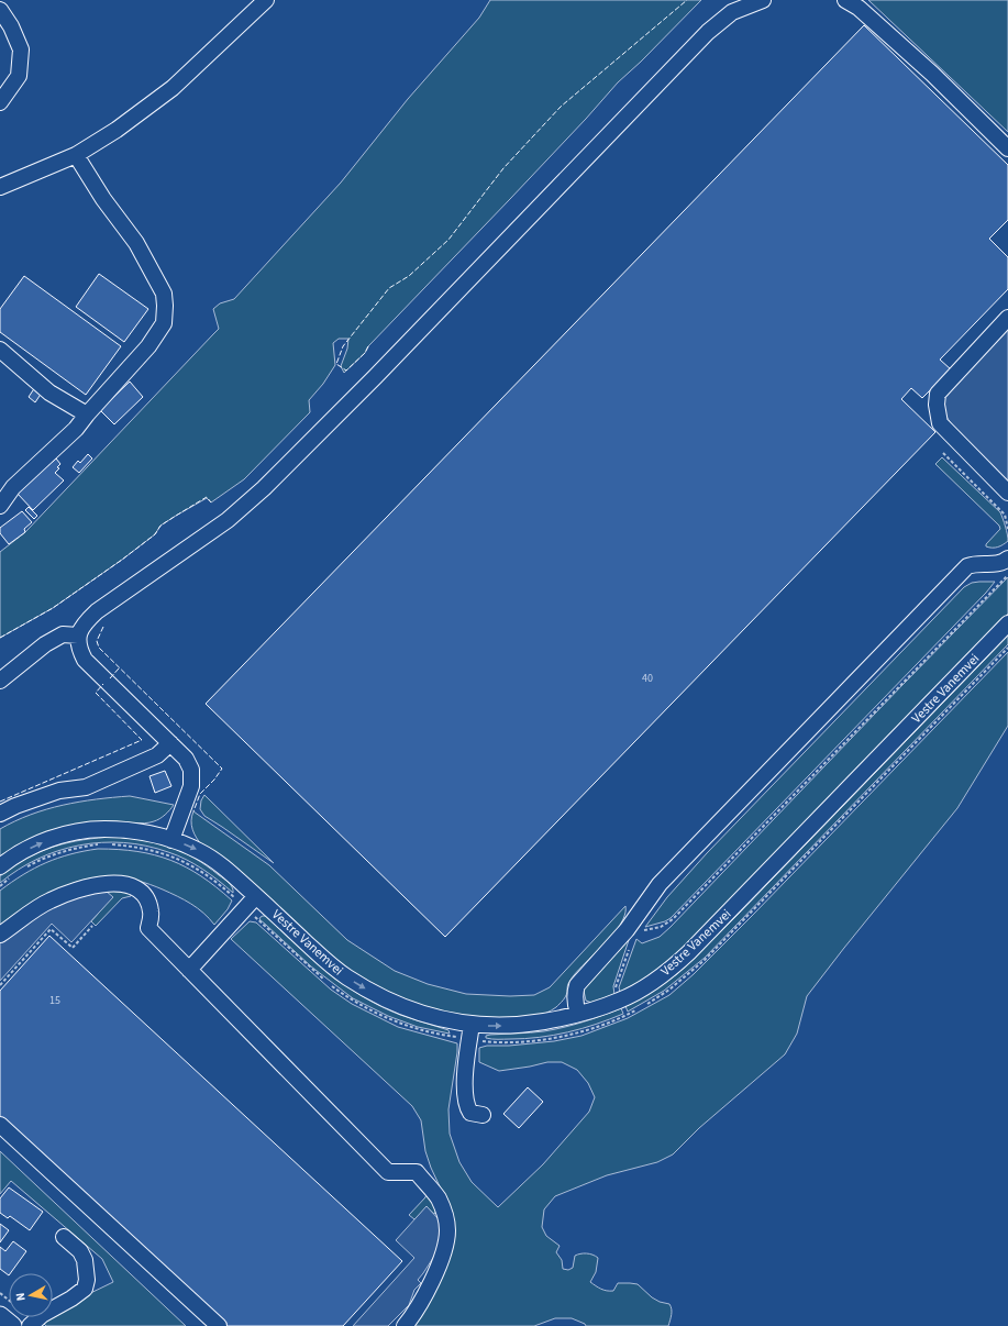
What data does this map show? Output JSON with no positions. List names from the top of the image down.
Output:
{
  "streets": {
    "street": ["Vestre Vanemvei"]
  },
  "one_way": ["Vestre Vanemvei"],
  "house_numbers": ["40", "15"],
  "north": "left"
}
